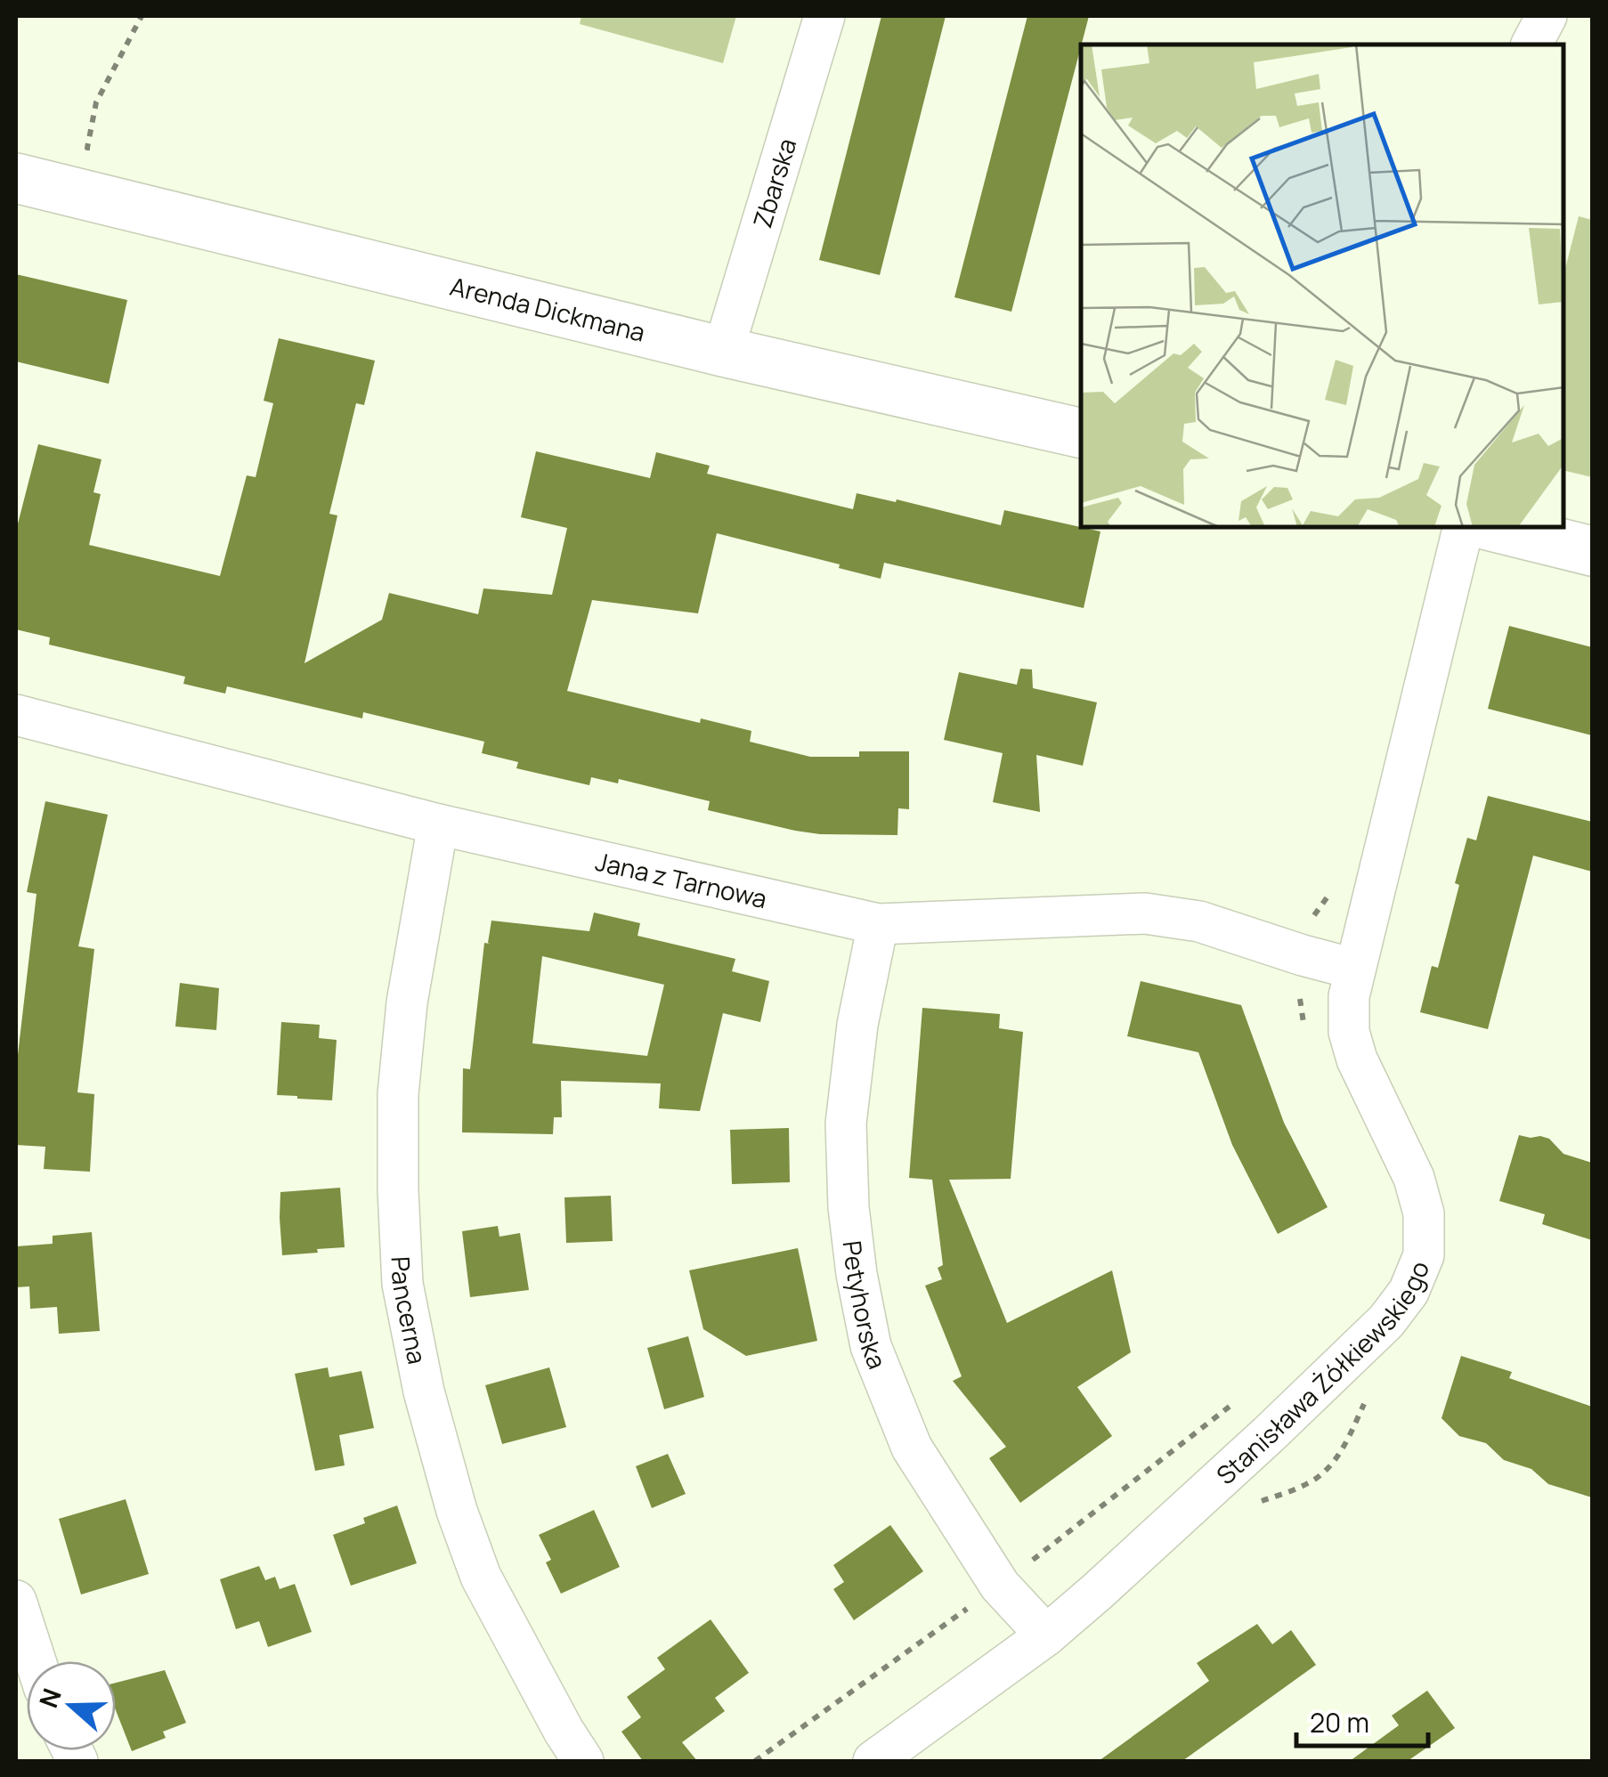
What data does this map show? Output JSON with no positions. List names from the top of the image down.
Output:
{
  "streets": {
    "street": [
      "Zbarska",
      "Arenda Dickmana",
      "Jana z Tarnowa",
      "Petyhorska",
      "Pancerna",
      "Stanisława Żółkiewskiego"
    ]
  },
  "crossings": [
    ["Zbarska", "Arenda Dickmana"],
    ["Jana z Tarnowa", "Petyhorska"],
    ["Jana z Tarnowa", "Pancerna"],
    ["Jana z Tarnowa", "Stanisława Żółkiewskiego"],
    ["Petyhorska", "Stanisława Żółkiewskiego"]
  ],
  "scale_bar": "20 m",
  "north": "left"
}
